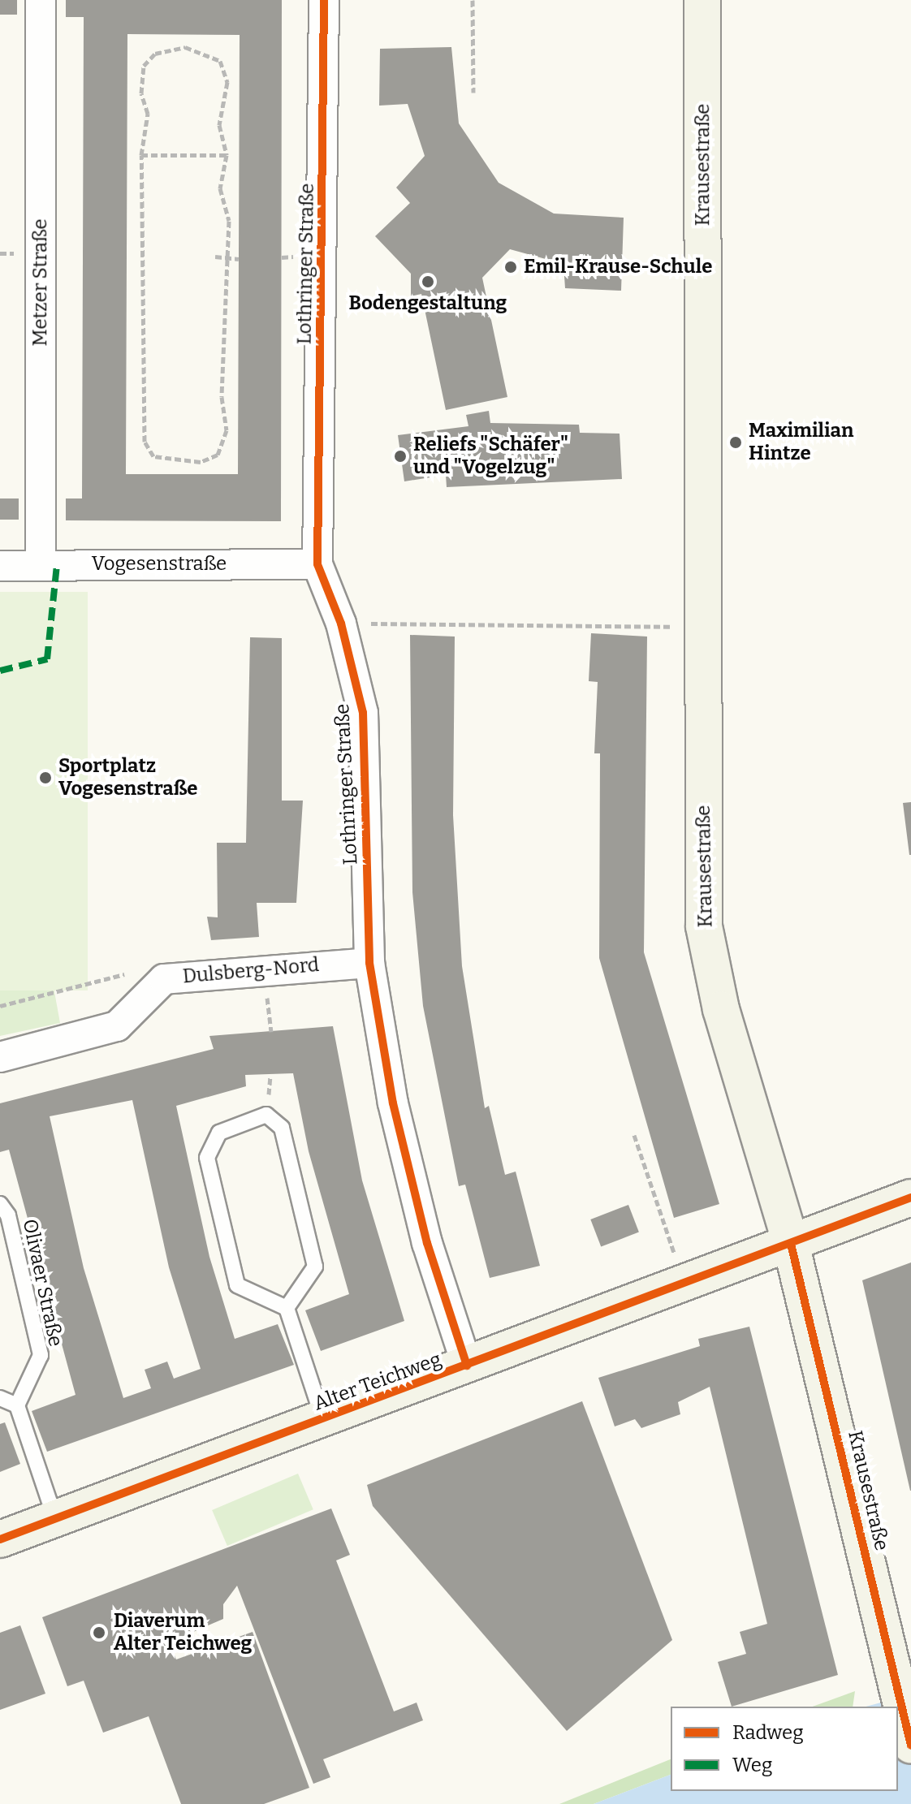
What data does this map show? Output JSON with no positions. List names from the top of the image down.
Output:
{
  "streets": {
    "main road": ["Krausestraße", "Alter Teichweg"],
    "street": [
      "Lothringer Straße",
      "Metzer Straße",
      "Vogesenstraße",
      "Dulsberg-Nord"
    ],
    "lane": ["Olivaer Straße"]
  },
  "crossings": [
    ["Krausestraße", "Alter Teichweg"],
    ["Lothringer Straße", "Vogesenstraße"],
    ["Lothringer Straße", "Dulsberg-Nord"],
    ["Lothringer Straße", "Alter Teichweg"],
    ["Metzer Straße", "Vogesenstraße"]
  ],
  "places": [
    "Emil-Krause-Schule",
    "Bodengestaltung",
    "Maximilian Hintze",
    "Reliefs \"Schäfer\" und \"Vogelzug\"",
    "Sportplatz Vogesenstraße",
    "Diaverum Alter Teichweg"
  ],
  "legend": ["Radweg", "Weg"]
}
